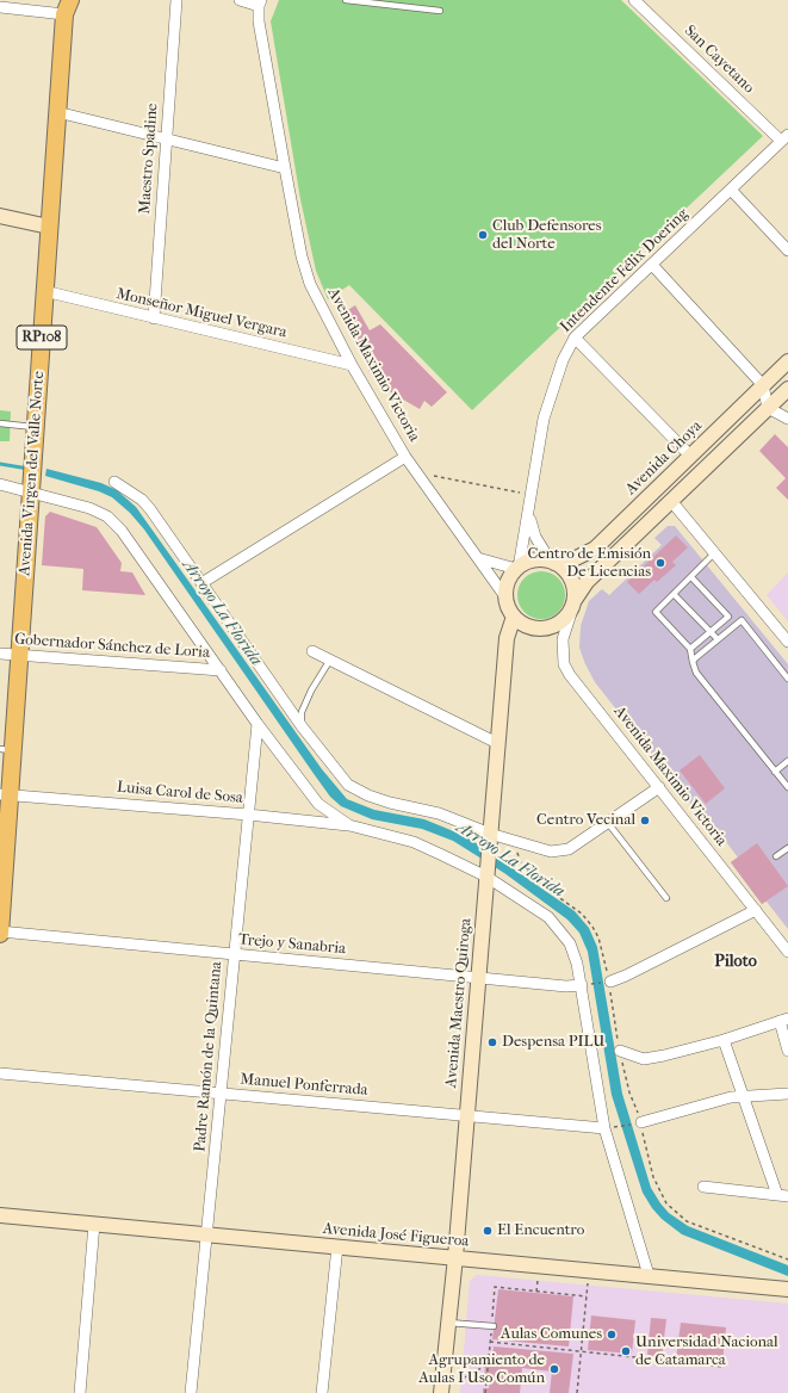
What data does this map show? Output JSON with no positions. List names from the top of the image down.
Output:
{
  "streets": {
    "main road": [
      "RP108",
      "Avenida Choya",
      "Avenida Virgen del Valle Norte",
      "Avenida Maestro Quiroga",
      "Avenida José Figueroa"
    ],
    "street": [
      "San Cayetano",
      "Maestro Spadine",
      "Intendente Félix Doering",
      "Monseñor Miguel Vergara",
      "Avenida Maximio Victoria",
      "Gobernador Sánchez de Loria",
      "Luisa Carol de Sosa",
      "Trejo y Sanabria",
      "Padre Ramón de la Quintana",
      "Manuel Ponferrada"
    ]
  },
  "crossings": [
    ["San Cayetano", "Intendente Félix Doering"],
    ["Maestro Spadine", "Monseñor Miguel Vergara"],
    ["Intendente Félix Doering", "Avenida Maximio Victoria"],
    ["Intendente Félix Doering", "Avenida Choya"],
    ["Intendente Félix Doering", "Avenida Maestro Quiroga"],
    ["Monseñor Miguel Vergara", "Avenida Maximio Victoria"],
    ["Monseñor Miguel Vergara", "Avenida Virgen del Valle Norte"],
    ["Avenida Maximio Victoria", "Avenida Choya"],
    ["Avenida Maximio Victoria", "Avenida Maestro Quiroga"],
    ["Avenida Choya", "Avenida Maestro Quiroga"],
    ["Avenida Virgen del Valle Norte", "Gobernador Sánchez de Loria"],
    ["Avenida Virgen del Valle Norte", "Luisa Carol de Sosa"],
    ["Avenida Virgen del Valle Norte", "Trejo y Sanabria"],
    ["Luisa Carol de Sosa", "Padre Ramón de la Quintana"],
    ["Trejo y Sanabria", "Avenida Maestro Quiroga"],
    ["Trejo y Sanabria", "Padre Ramón de la Quintana"],
    ["Avenida Maestro Quiroga", "Manuel Ponferrada"],
    ["Avenida Maestro Quiroga", "Avenida José Figueroa"],
    ["Padre Ramón de la Quintana", "Manuel Ponferrada"],
    ["Padre Ramón de la Quintana", "Avenida José Figueroa"]
  ],
  "districts": ["Piloto"],
  "water": ["Arroyo La Florida"],
  "places": [
    "Club Defensores del Norte",
    "Centro de Emisión De Licencias",
    "Centro Vecinal",
    "Despensa PILU",
    "El Encuentro",
    "Aulas Comunes",
    "Universidad Nacional de Catamarca",
    "Agrupamiento de Aulas I Uso Común"
  ]
}
